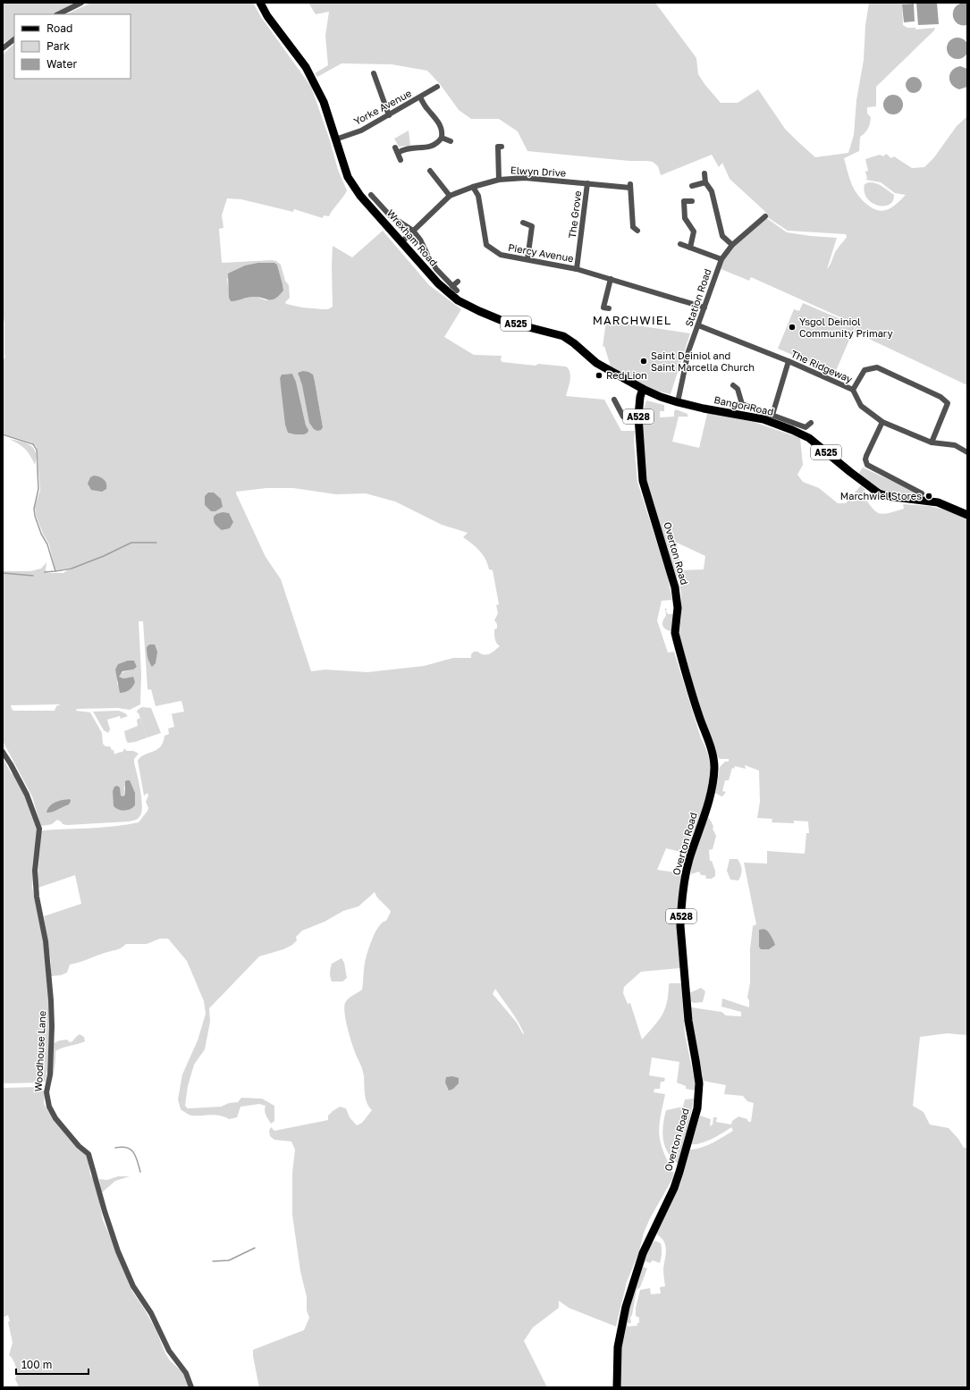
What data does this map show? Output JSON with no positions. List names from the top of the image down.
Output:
{
  "streets": {
    "main road": [
      "Wrexham Road",
      "A525",
      "Bangor Road",
      "A528",
      "Overton Road"
    ],
    "street": [
      "Yorke Avenue",
      "Elwyn Drive",
      "The Grove",
      "Piercy Avenue",
      "Station Road",
      "The Ridgeway",
      "Woodhouse Lane"
    ]
  },
  "crossings": [
    ["Yorke Avenue", "Wrexham Road"],
    ["Elwyn Drive", "The Grove"],
    ["Elwyn Drive", "Wrexham Road"],
    ["Elwyn Drive", "Piercy Avenue"],
    ["The Grove", "Piercy Avenue"],
    ["Wrexham Road", "Bangor Road"],
    ["Wrexham Road", "Overton Road"],
    ["Piercy Avenue", "Station Road"],
    ["Station Road", "The Ridgeway"],
    ["Station Road", "Bangor Road"],
    ["Bangor Road", "Overton Road"]
  ],
  "districts": ["MARCHWIEL"],
  "places": [
    "Ysgol Deiniol Community Primary",
    "Saint Deiniol and Saint Marcella Church",
    "Red Lion",
    "Marchwiel Stores"
  ],
  "legend": ["Road", "Park", "Water"],
  "scale_bar": "100 m"
}
